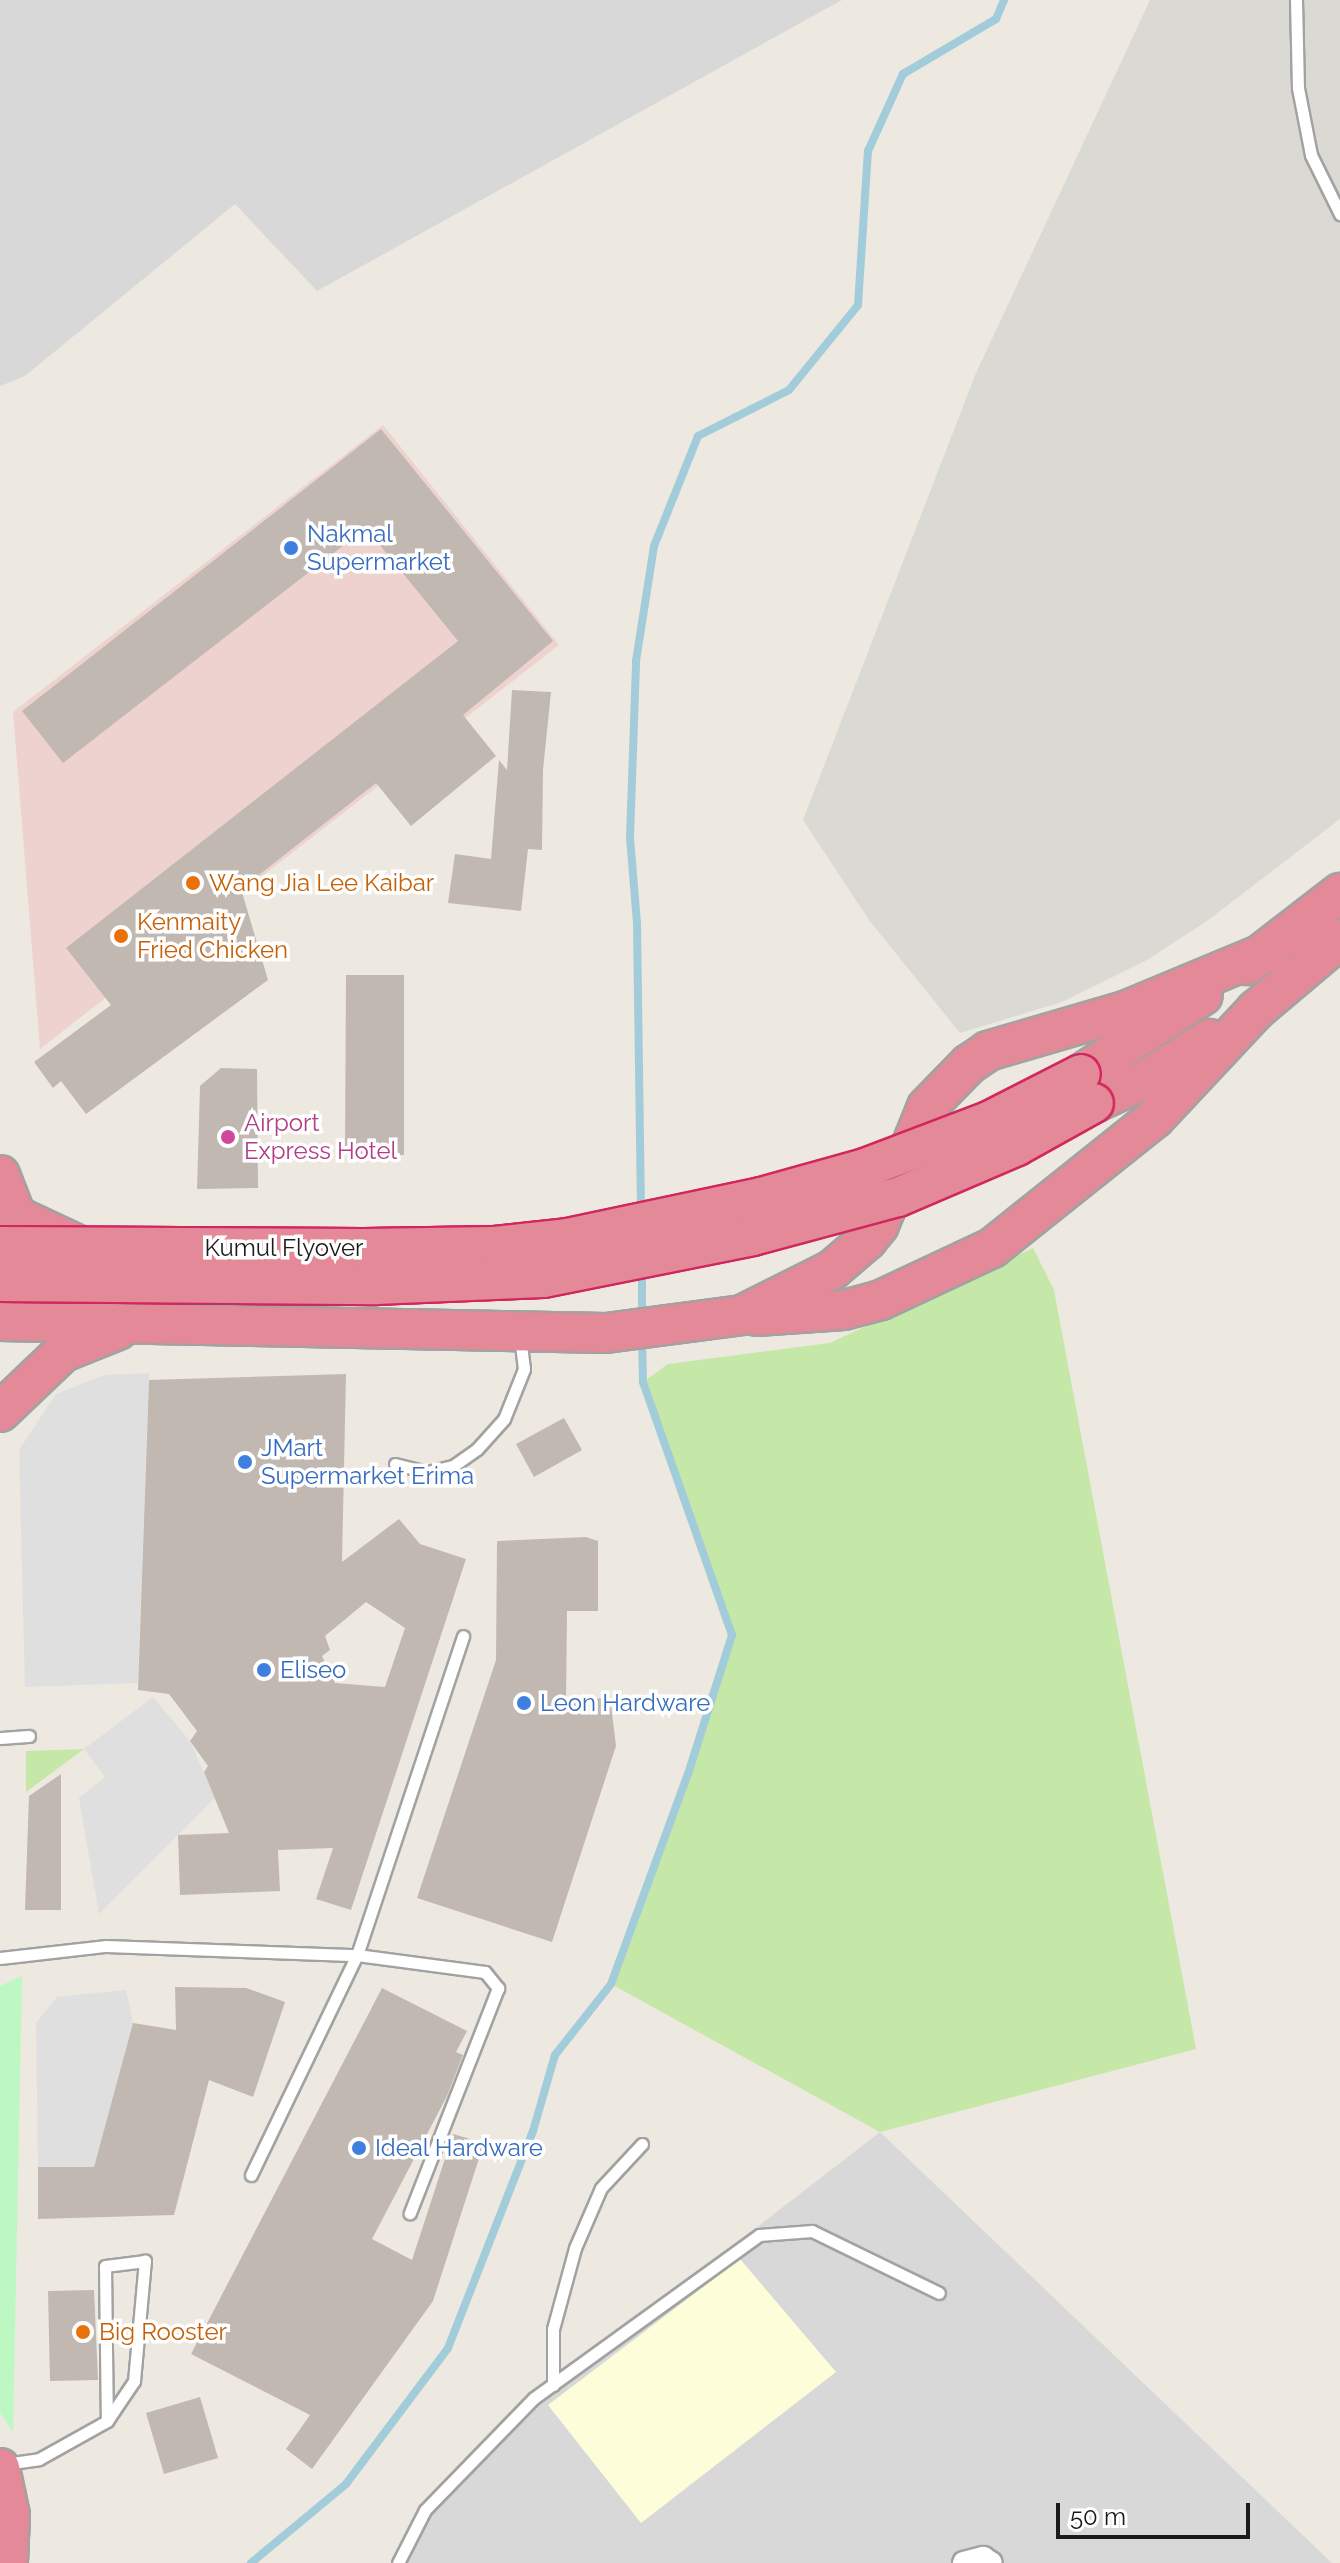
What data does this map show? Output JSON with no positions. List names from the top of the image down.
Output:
{
  "streets": {
    "highway": ["Kumul Flyover"]
  },
  "places": [
    "Nakmal Supermarket",
    "Wang Jia Lee Kaibar",
    "Kenmaity Fried Chicken",
    "Airport Express Hotel",
    "JMart Supermarket Erima",
    "Eliseo",
    "Leon Hardware",
    "Ideal Hardware",
    "Big Rooster"
  ],
  "scale_bar": "50 m"
}
